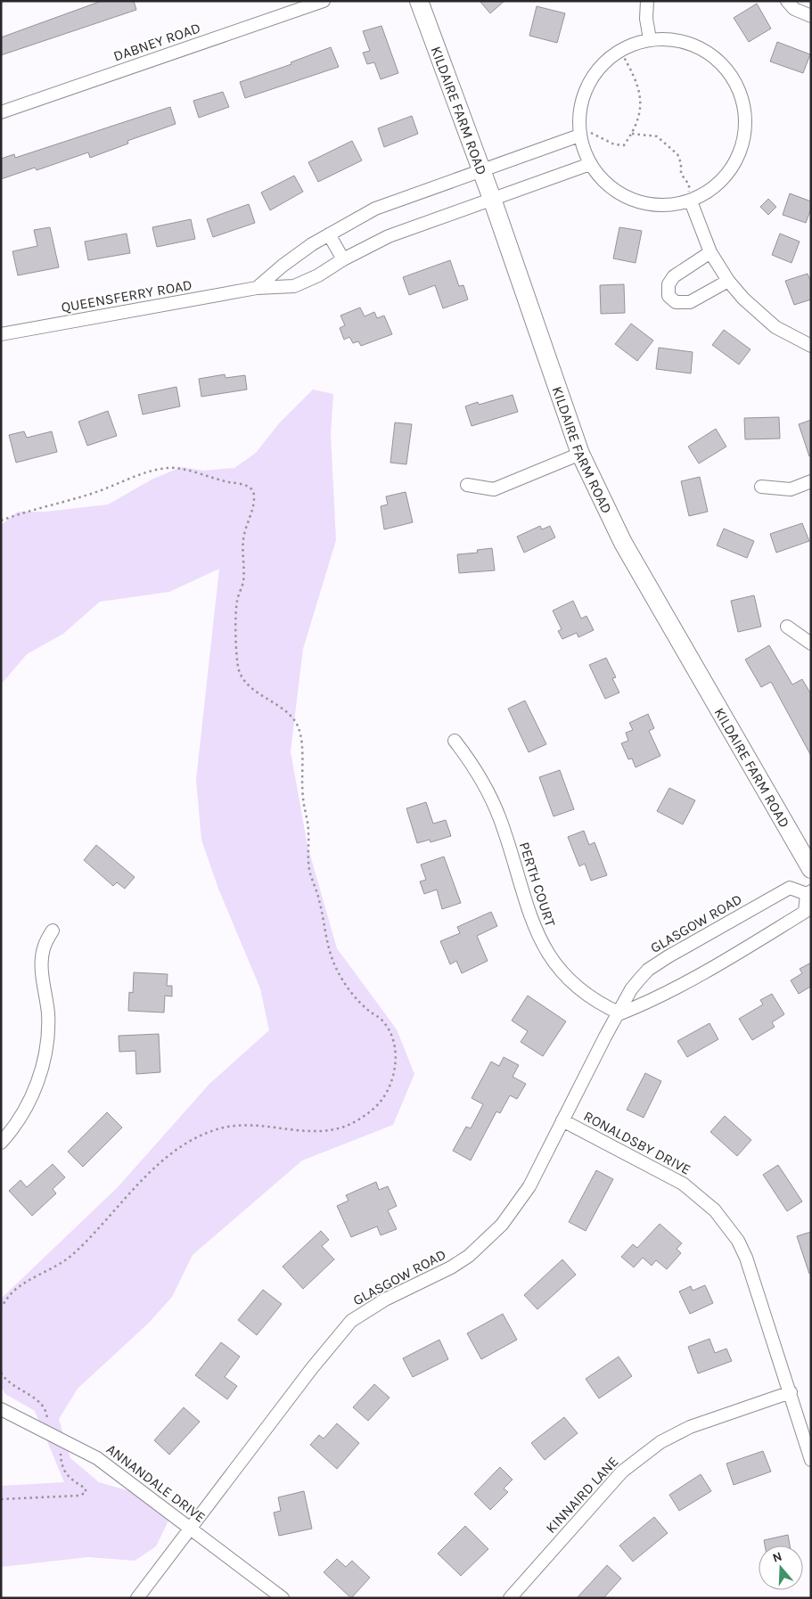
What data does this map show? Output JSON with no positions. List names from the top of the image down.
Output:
{
  "streets": {
    "main road": ["KILDAIRE FARM ROAD"],
    "street": [
      "DABNEY ROAD",
      "QUEENSFERRY ROAD",
      "PERTH COURT",
      "GLASGOW ROAD",
      "RONALDSBY DRIVE",
      "ANNANDALE DRIVE",
      "KINNAIRD LANE"
    ]
  },
  "crossings": [
    ["KILDAIRE FARM ROAD", "QUEENSFERRY ROAD"],
    ["PERTH COURT", "GLASGOW ROAD"],
    ["GLASGOW ROAD", "RONALDSBY DRIVE"],
    ["GLASGOW ROAD", "ANNANDALE DRIVE"],
    ["RONALDSBY DRIVE", "KINNAIRD LANE"]
  ],
  "north": "top"
}
